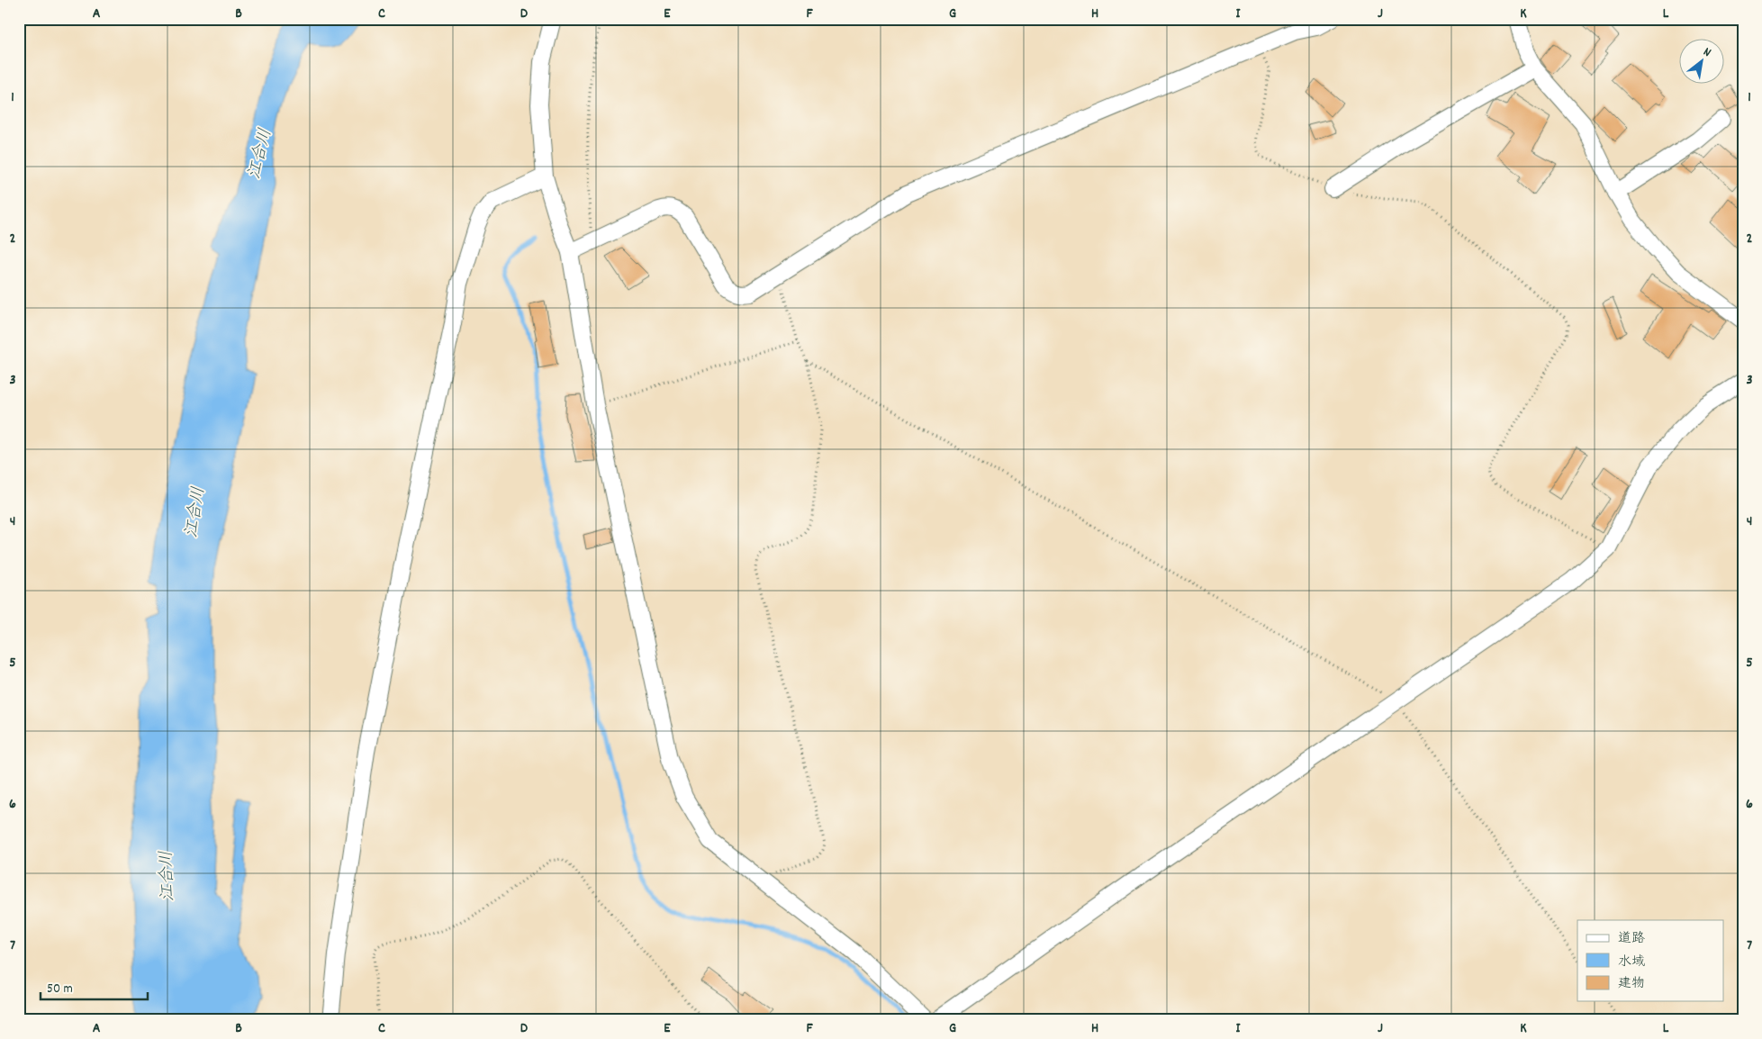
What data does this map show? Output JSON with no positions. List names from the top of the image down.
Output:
{
  "water": ["江合川"],
  "legend": ["道路", "水域", "建物"],
  "scale_bar": "50 m",
  "north": "top right",
  "grid": {
    "columns": [
      "A",
      "B",
      "C",
      "D",
      "E",
      "F",
      "G",
      "H",
      "I",
      "J",
      "K",
      "L"
    ],
    "rows": [
      "1",
      "2",
      "3",
      "4",
      "5",
      "6",
      "7"
    ]
  }
}
